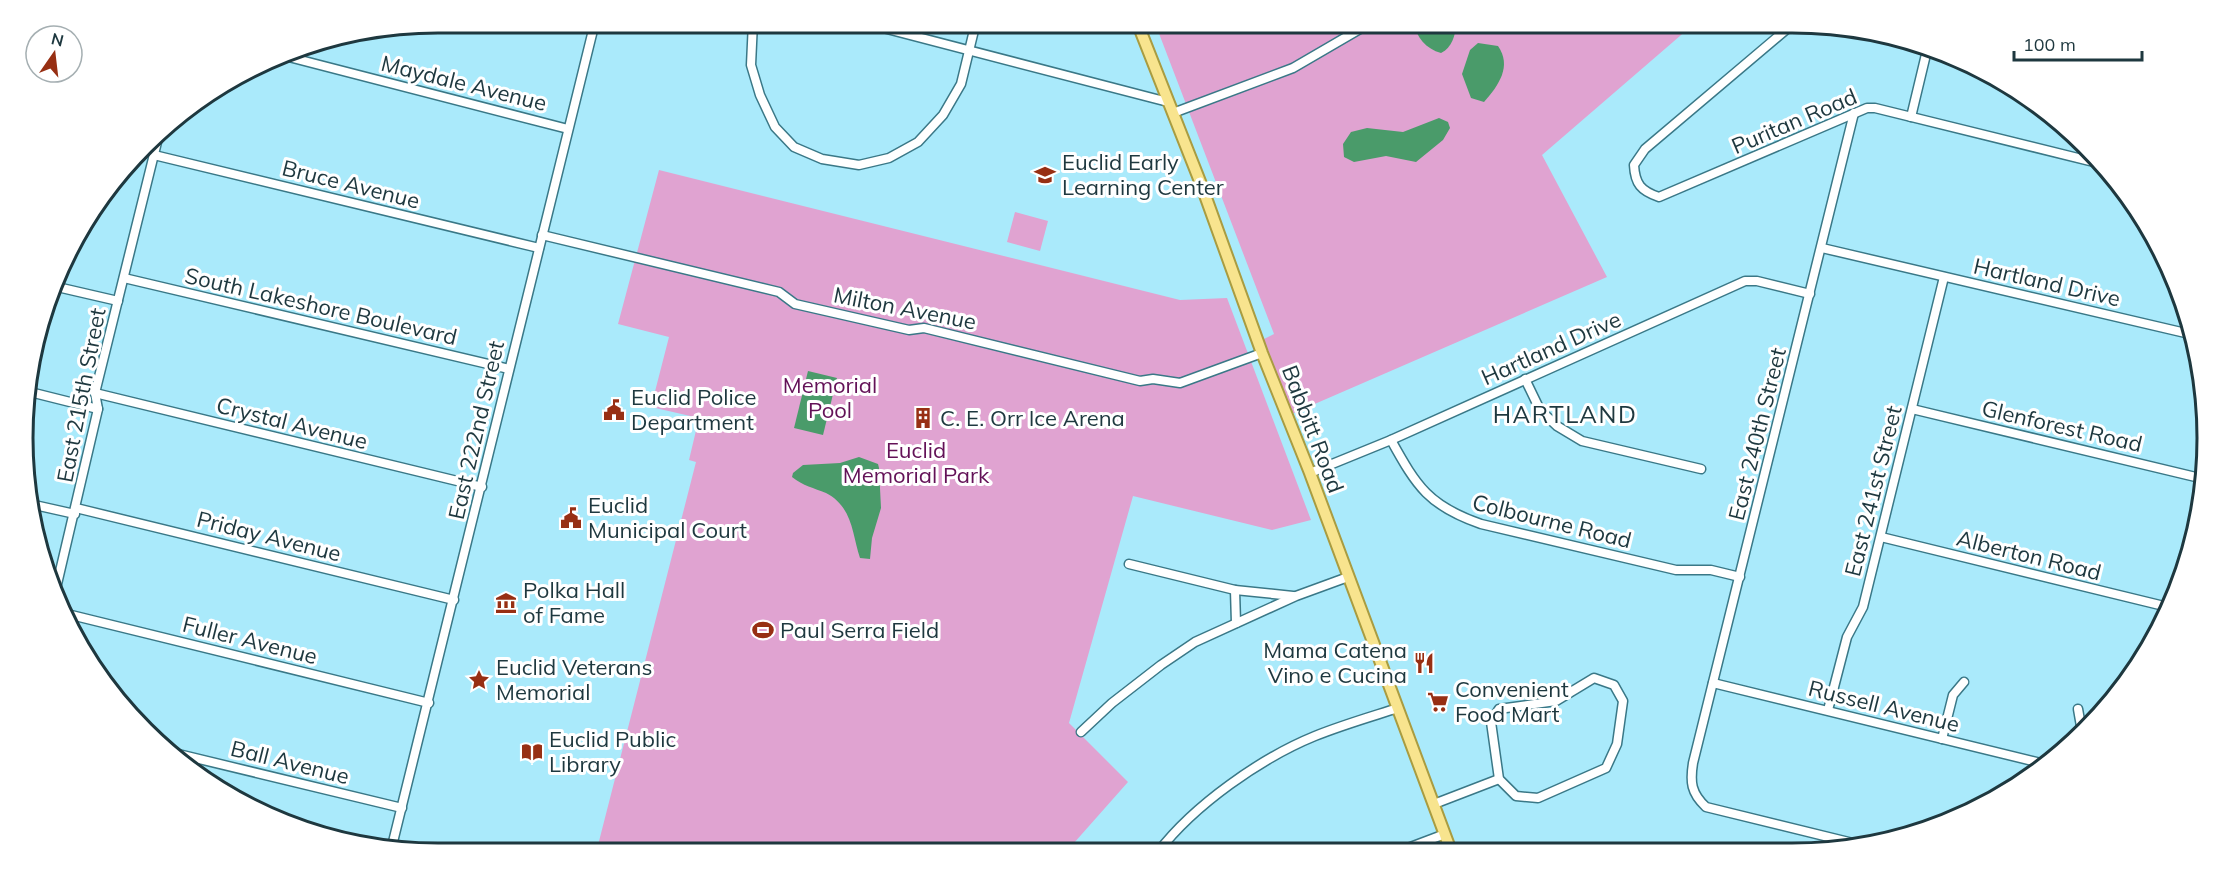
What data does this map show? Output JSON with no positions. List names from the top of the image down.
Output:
{
  "streets": {
    "main road": ["Babbitt Road"],
    "street": [
      "Maydale Avenue",
      "Puritan Road",
      "Bruce Avenue",
      "Hartland Drive",
      "South Lakeshore Boulevard",
      "Milton Avenue",
      "East 215th Street",
      "Crystal Avenue",
      "Glenforest Road",
      "East 222nd Street",
      "East 240th Street",
      "East 241st Street",
      "Colbourne Road",
      "Priday Avenue",
      "Alberton Road",
      "Fuller Avenue",
      "Russell Avenue",
      "Ball Avenue"
    ]
  },
  "crossings": [
    ["Maydale Avenue", "East 222nd Street"],
    ["Puritan Road", "East 240th Street"],
    ["Bruce Avenue", "East 215th Street"],
    ["Bruce Avenue", "East 222nd Street"],
    ["Hartland Drive", "Babbitt Road"],
    ["Hartland Drive", "East 240th Street"],
    ["Hartland Drive", "East 241st Street"],
    ["Hartland Drive", "Colbourne Road"],
    ["South Lakeshore Boulevard", "East 215th Street"],
    ["South Lakeshore Boulevard", "East 222nd Street"],
    ["Milton Avenue", "Babbitt Road"],
    ["Milton Avenue", "East 222nd Street"],
    ["East 215th Street", "Crystal Avenue"],
    ["East 215th Street", "Priday Avenue"],
    ["Crystal Avenue", "East 222nd Street"],
    ["Glenforest Road", "East 241st Street"],
    ["East 222nd Street", "Priday Avenue"],
    ["East 222nd Street", "Fuller Avenue"],
    ["East 222nd Street", "Ball Avenue"],
    ["East 240th Street", "Colbourne Road"],
    ["East 240th Street", "Russell Avenue"],
    ["East 241st Street", "Alberton Road"],
    ["East 241st Street", "Russell Avenue"]
  ],
  "districts": ["HARTLAND"],
  "parks": ["Memorial Pool", "Euclid Memorial Park"],
  "places": {
    "school or university": ["Euclid Early Learning Center"],
    "public building": ["Euclid Police Department", "Euclid Municipal Court"],
    "building": ["C. E. Orr Ice Arena"],
    "museum": ["Polka Hall of Fame"],
    "sports": ["Paul Serra Field"],
    "restaurant": ["Mama Catena Vino e Cucina"],
    "place": ["Euclid Veterans Memorial"],
    "supermarket": ["Convenient Food Mart"],
    "library": ["Euclid Public Library"]
  },
  "scale_bar": "100 m",
  "north": "top"
}
